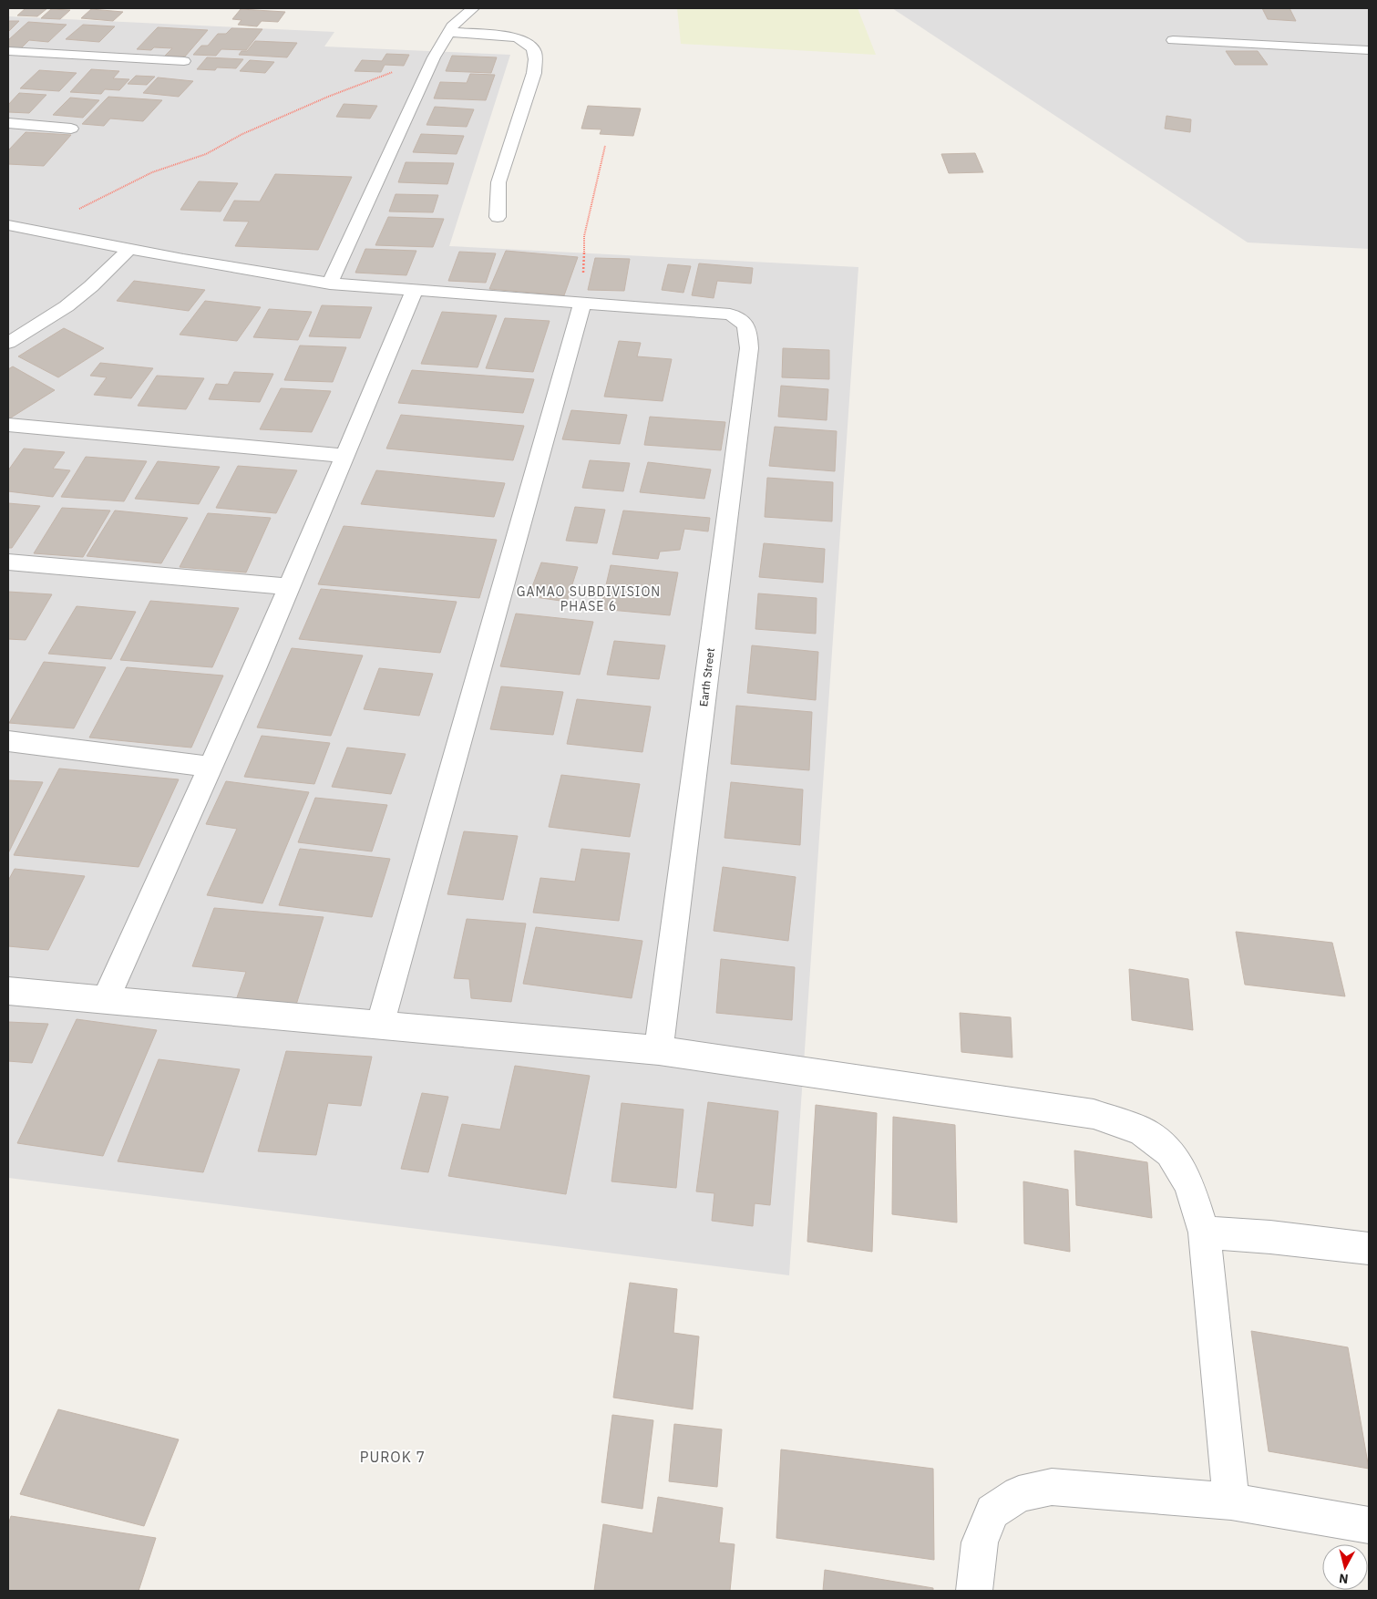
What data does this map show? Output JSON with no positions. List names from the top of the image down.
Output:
{
  "streets": {
    "street": ["Earth Street"]
  },
  "districts": ["GAMAO SUBDIVISION PHASE 6", "PUROK 7"],
  "north": "bottom"
}
